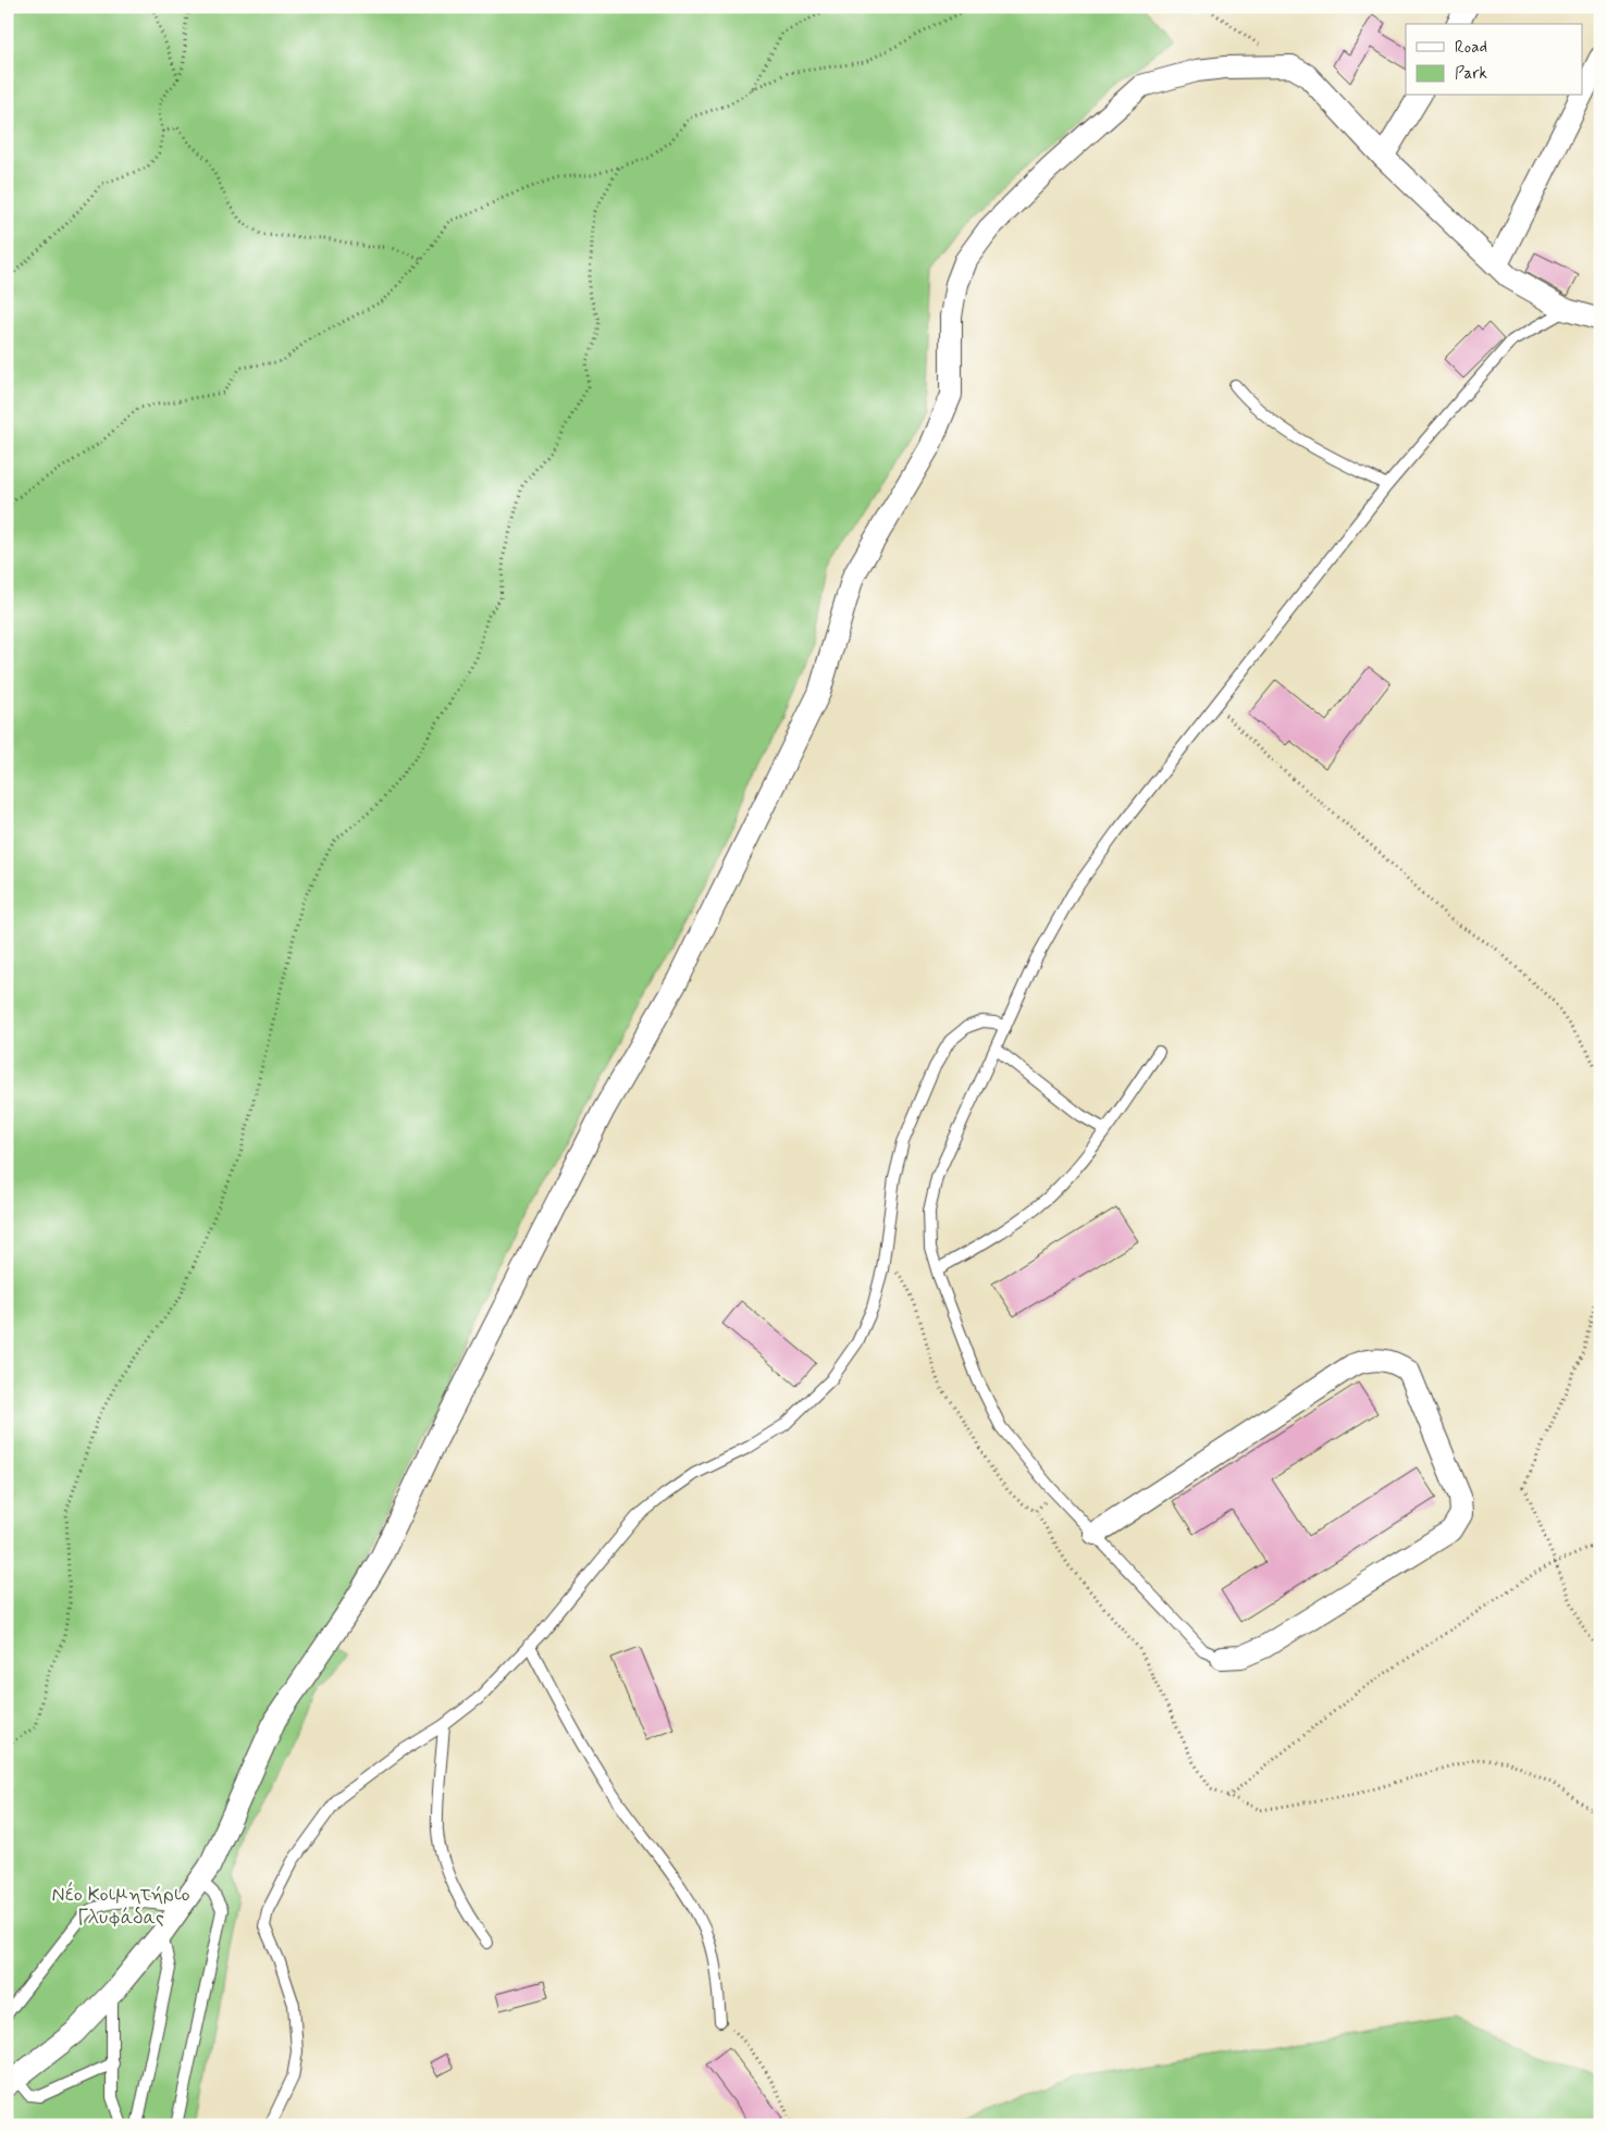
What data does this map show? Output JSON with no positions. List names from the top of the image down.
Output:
{
  "parks": ["Νέο Κοιμητήριο Γλυφάδας"],
  "legend": ["Road", "Park"]
}
